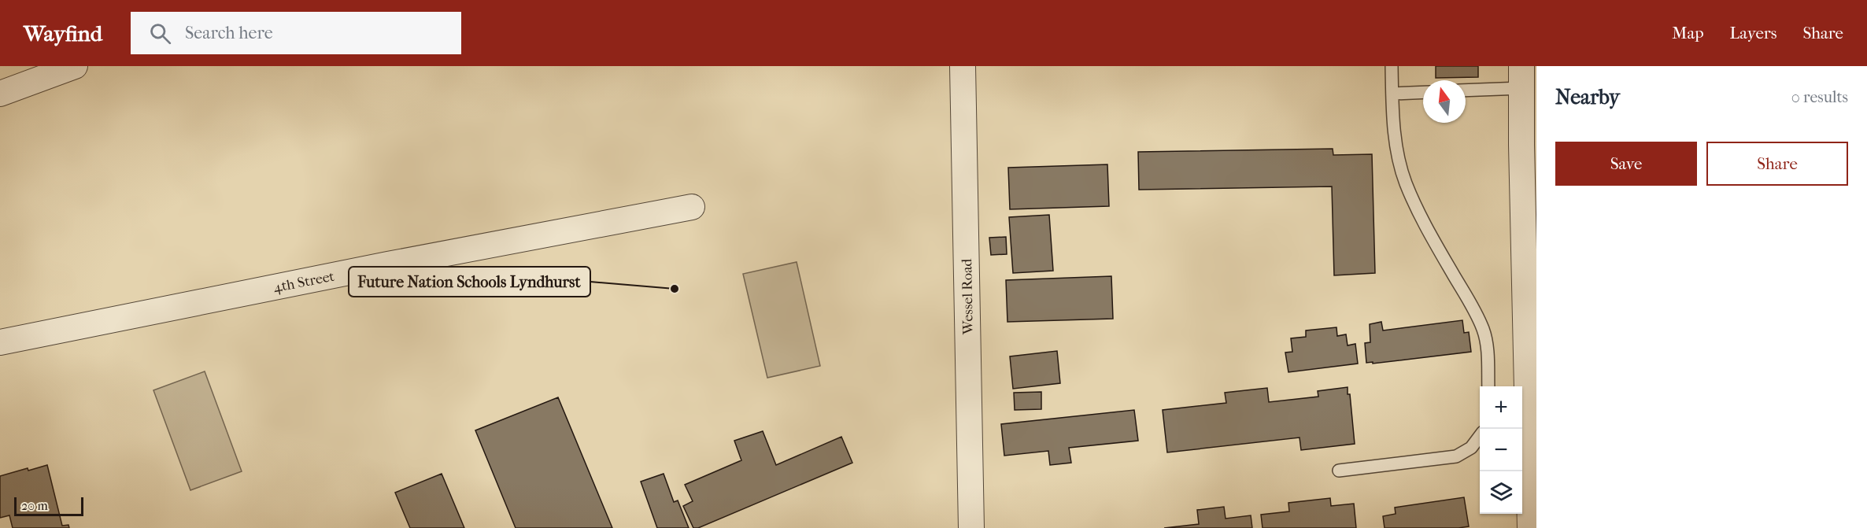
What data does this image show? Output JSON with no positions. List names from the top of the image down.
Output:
{
  "streets": {
    "street": ["4th Street", "Wessel Road"]
  },
  "places": ["Future Nation Schools Lyndhurst"],
  "scale_bar": "20 m",
  "north": "top",
  "page": {
    "header": "Wayfind",
    "search": "Search here",
    "nav": ["Map", "Layers", "Share"],
    "heading": ["Nearby", "0 results"],
    "buttons": ["Save", "Share"],
    "map_buttons": ["+", "−"],
    "scale": "20 m"
  }
}
